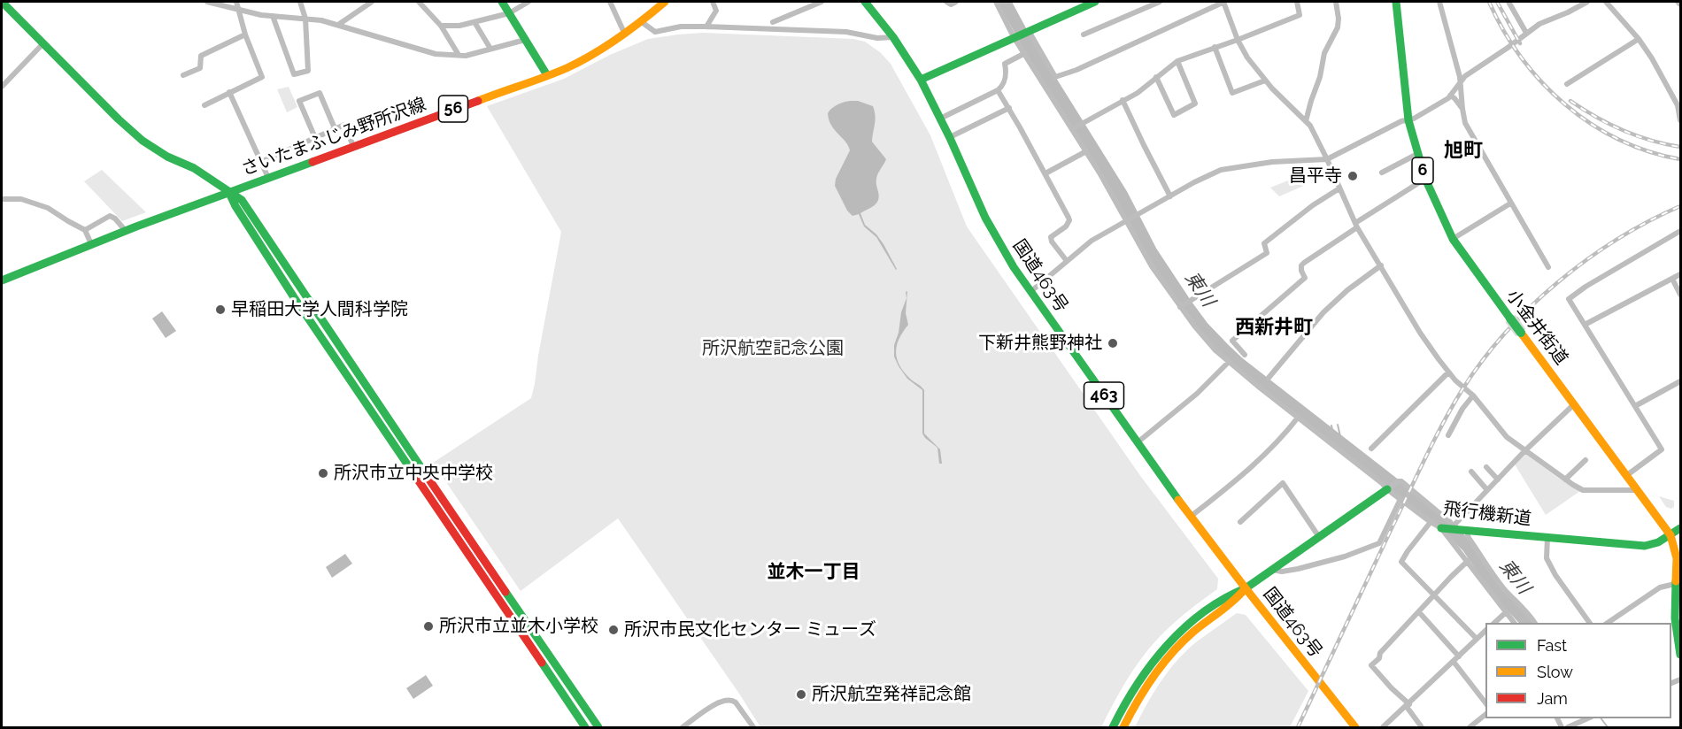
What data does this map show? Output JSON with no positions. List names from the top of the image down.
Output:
{
  "streets": {
    "main road": [
      "56",
      "さいたまふじみ野所沢線",
      "6",
      "国道463号",
      "小金井街道",
      "463",
      "飛行機新道"
    ]
  },
  "crossings": [
    ["小金井街道", "飛行機新道"]
  ],
  "districts": ["旭町", "西新井町", "並木一丁目"],
  "water": ["東川"],
  "parks": ["所沢航空記念公園"],
  "places": [
    "昌平寺",
    "早稲田大学人間科学院",
    "下新井熊野神社",
    "所沢市立中央中学校",
    "所沢市立並木小学校",
    "所沢市民文化センター ミューズ",
    "所沢航空発祥記念館"
  ],
  "legend": ["Fast", "Slow", "Jam"]
}
